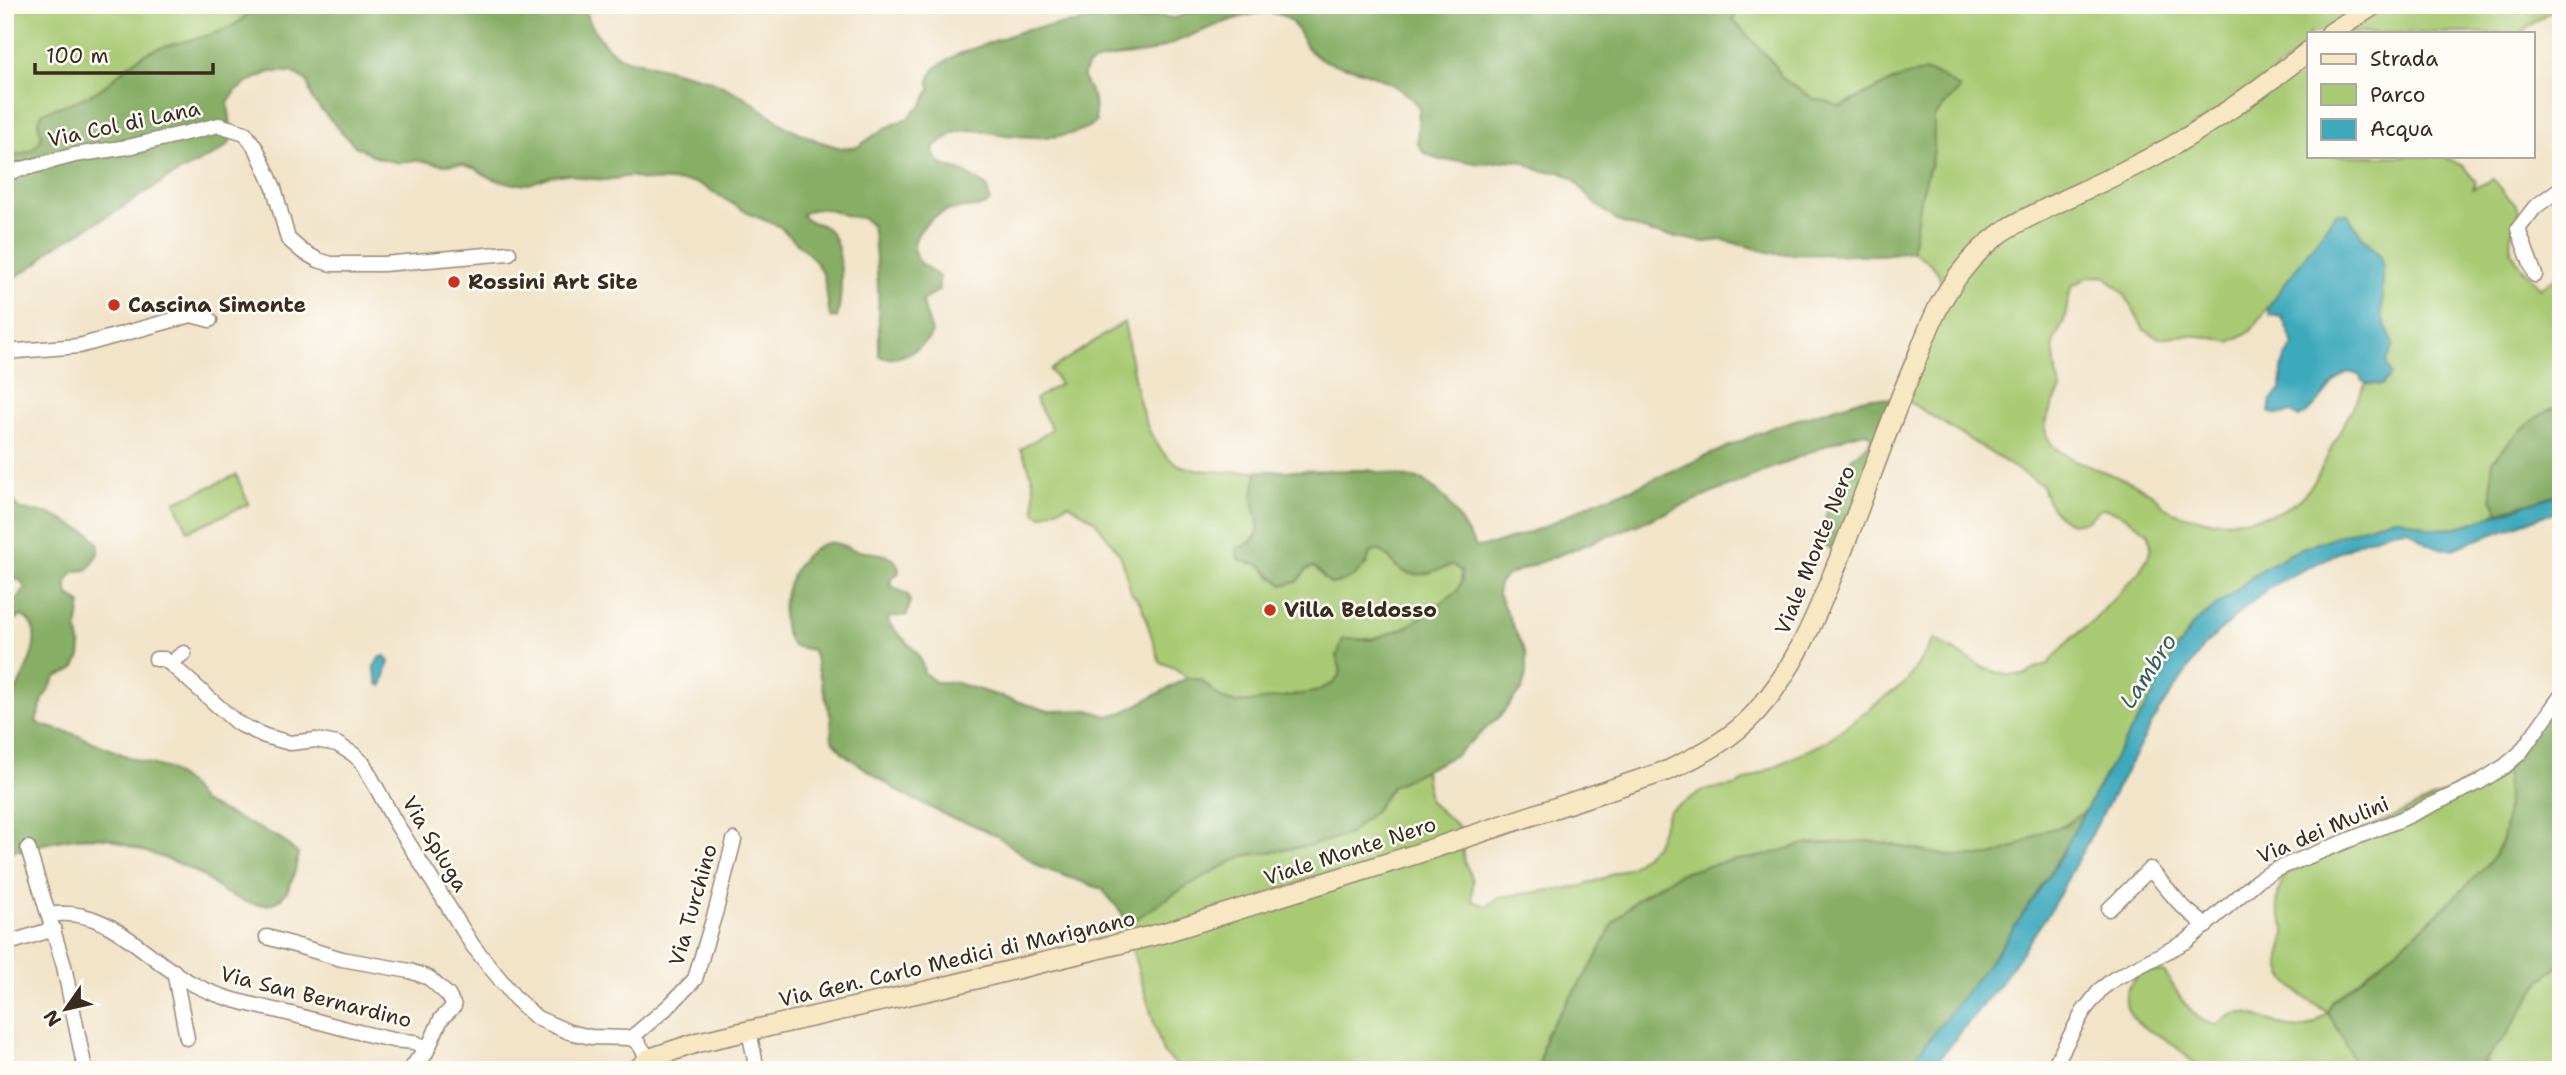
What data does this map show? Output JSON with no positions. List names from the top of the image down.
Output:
{
  "streets": {
    "street": [
      "Via Col di Lana",
      "Viale Monte Nero",
      "Via dei Mulini",
      "Via Spluga",
      "Via Turchino",
      "Via Gen. Carlo Medici di Marignano",
      "Via San Bernardino"
    ]
  },
  "crossings": [
    ["Viale Monte Nero", "Via Gen. Carlo Medici di Marignano"],
    ["Via Spluga", "Via Turchino"]
  ],
  "water": ["Lambro"],
  "places": ["Rossini Art Site", "Cascina Simonte", "Villa Beldosso"],
  "legend": ["Strada", "Parco", "Acqua"],
  "scale_bar": "100 m",
  "north": "bottom left"
}
